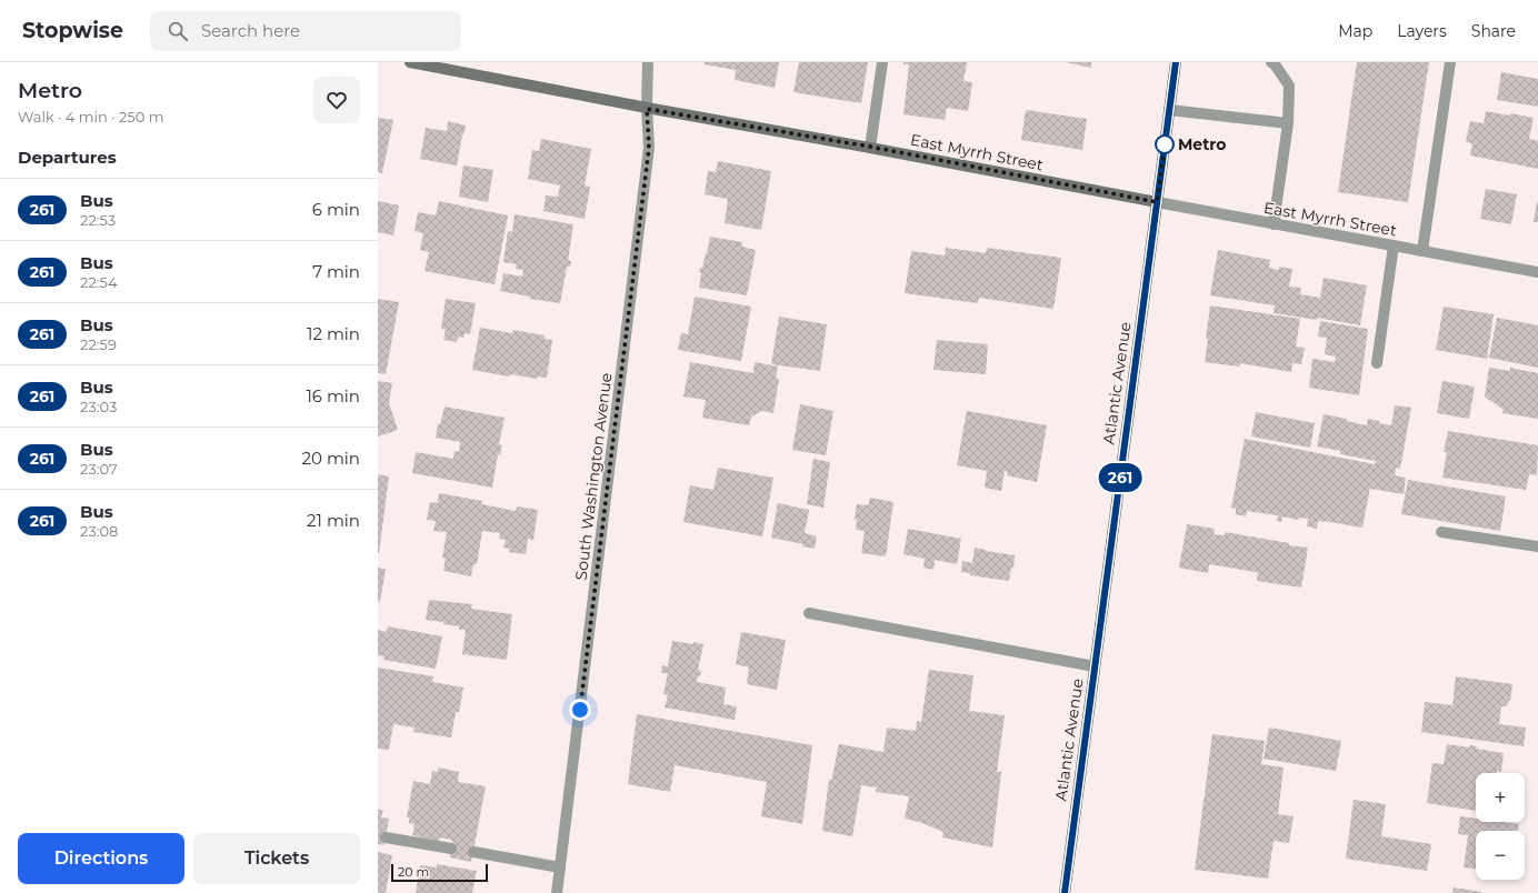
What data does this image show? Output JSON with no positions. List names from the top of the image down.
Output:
{
  "streets": {
    "main road": ["Atlantic Avenue"],
    "street": ["East Myrrh Street", "South Washington Avenue"]
  },
  "crossings": [
    ["East Myrrh Street", "Atlantic Avenue"],
    ["East Myrrh Street", "South Washington Avenue"]
  ],
  "places": ["Metro"],
  "lines": ["bus line 261"],
  "scale_bar": "20 m",
  "page": {
    "header": "Stopwise",
    "search": "Search here",
    "nav": ["Map", "Layers", "Share"],
    "heading": [
      ["Metro", "Walk · 4 min · 250 m"],
      "Departures"
    ],
    "on_map": "261",
    "list": [
      {
        "mark": "261",
        "name": "Bus",
        "note": "22:53",
        "value": "6 min"
      },
      {
        "mark": "261",
        "name": "Bus",
        "note": "22:54",
        "value": "7 min"
      },
      {
        "mark": "261",
        "name": "Bus",
        "note": "22:59",
        "value": "12 min"
      },
      {
        "mark": "261",
        "name": "Bus",
        "note": "23:03",
        "value": "16 min"
      },
      {
        "mark": "261",
        "name": "Bus",
        "note": "23:07",
        "value": "20 min"
      },
      {
        "mark": "261",
        "name": "Bus",
        "note": "23:08",
        "value": "21 min"
      }
    ],
    "map_buttons": ["+", "−"],
    "buttons": ["Directions", "Tickets"],
    "scale": "20 m"
  }
}
